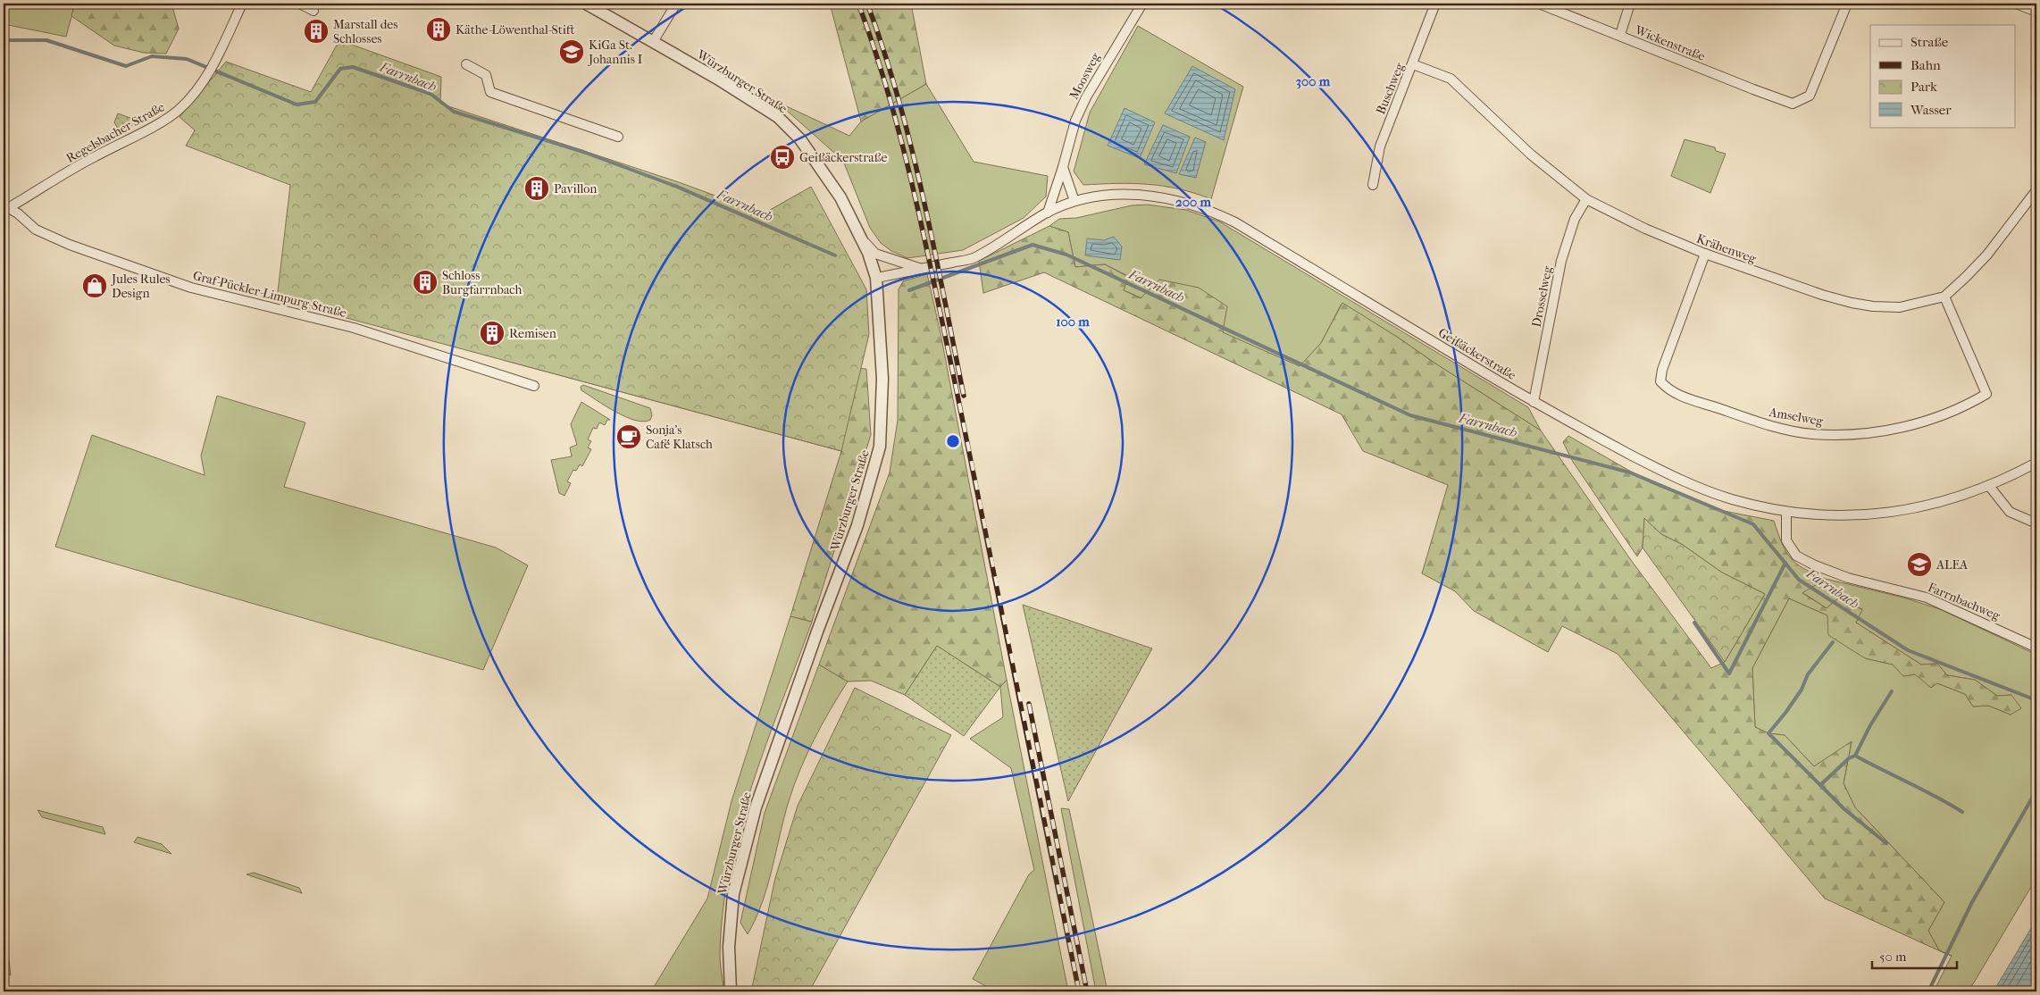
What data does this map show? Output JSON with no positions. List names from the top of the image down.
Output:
{
  "streets": {
    "street": [
      "Wickenstraße",
      "Moosweg",
      "Würzburger Straße",
      "Buschweg",
      "Regelsbacher Straße",
      "Krähenweg",
      "Graf-Pückler-Limpurg-Straße",
      "Drosselweg",
      "Geißäckerstraße",
      "Amselweg",
      "Farrnbachweg"
    ]
  },
  "crossings": [
    ["Moosweg", "Geißäckerstraße"],
    ["Würzburger Straße", "Geißäckerstraße"],
    ["Buschweg", "Krähenweg"],
    ["Regelsbacher Straße", "Graf-Pückler-Limpurg-Straße"],
    ["Krähenweg", "Drosselweg"],
    ["Krähenweg", "Amselweg"],
    ["Drosselweg", "Geißäckerstraße"],
    ["Geißäckerstraße", "Farrnbachweg"]
  ],
  "water": ["Farrnbach"],
  "places": {
    "building": [
      "Käthe-Löwenthal-Stift",
      "Marstall des Schlosses",
      "Pavillon",
      "Schloss Burgfarrnbach",
      "Remisen"
    ],
    "school or university": ["KiGa St. Johannis I", "ALEA"],
    "bus stop": ["Geißäckerstraße"],
    "shop": ["Jules Rules Design"],
    "cafe": ["Sonja's Café Klatsch"]
  },
  "legend": [
    "Straße",
    "Bahn",
    "Park",
    "Wasser"
  ],
  "scale_bar": "50 m",
  "rings": ["300 m", "200 m", "100 m"]
}
